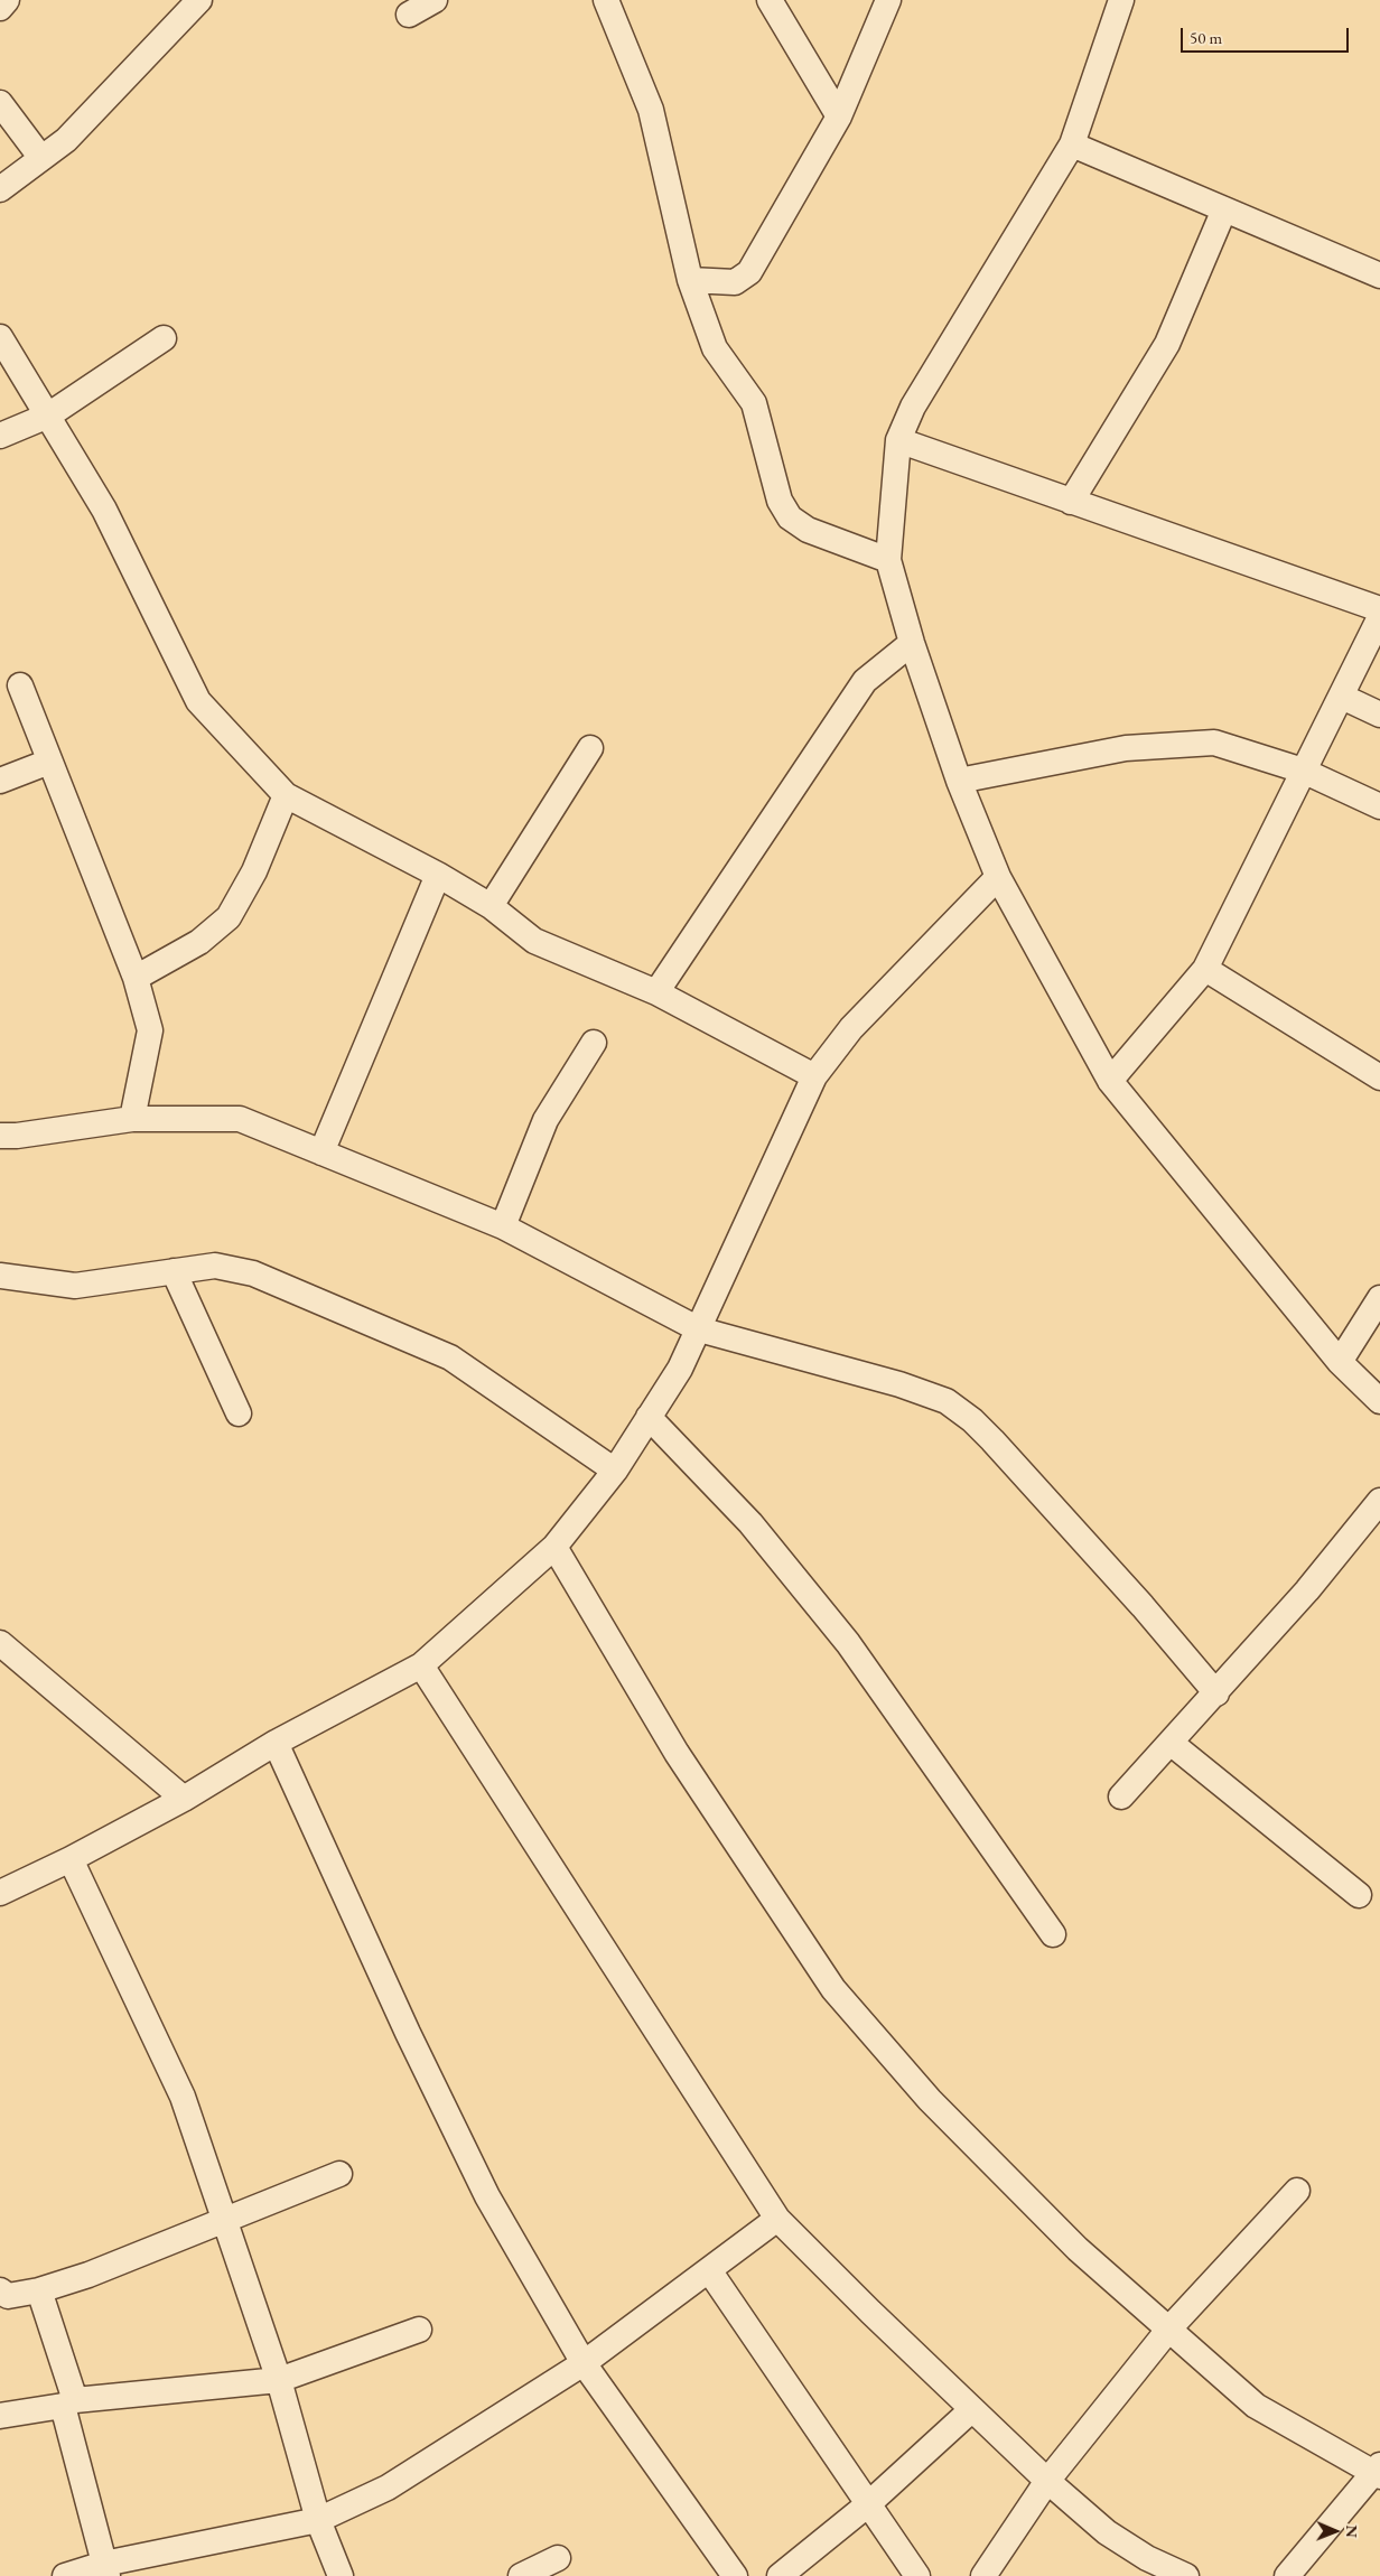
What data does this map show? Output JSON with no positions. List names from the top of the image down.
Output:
{
  "scale_bar": "50 m",
  "north": "right"
}
